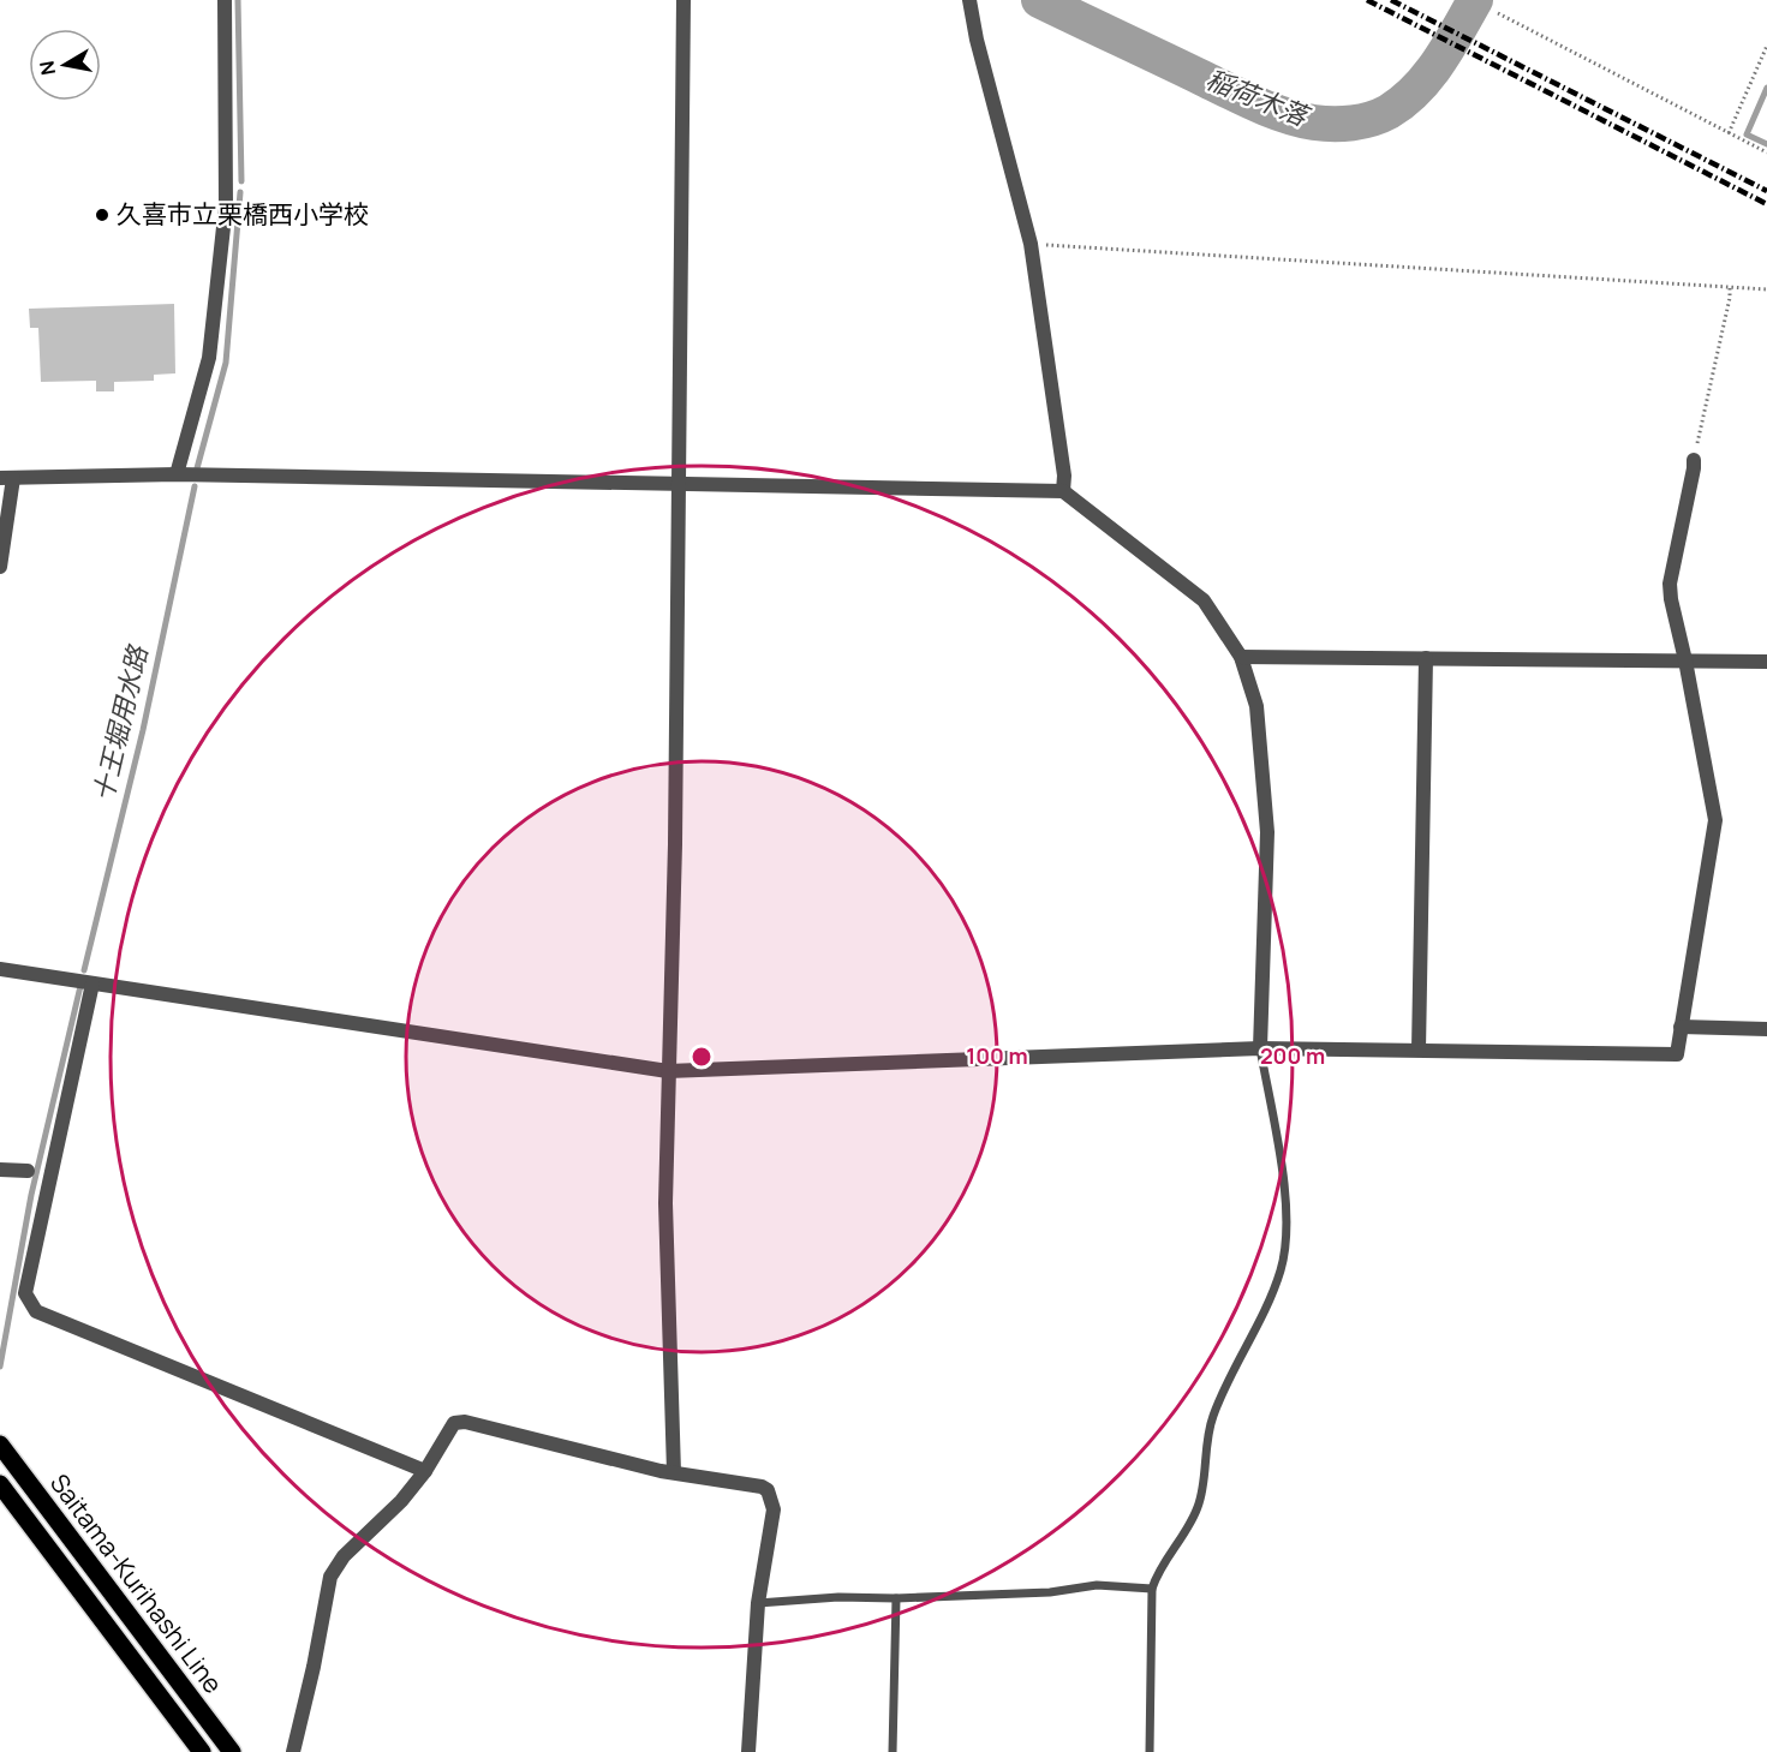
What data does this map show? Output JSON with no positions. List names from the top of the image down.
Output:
{
  "streets": {
    "main road": ["Saitama-Kurihashi Line"]
  },
  "water": ["稲荷木落", "十王堀用水路"],
  "places": ["久喜市立栗橋西小学校"],
  "north": "left",
  "rings": ["100 m", "200 m"]
}
